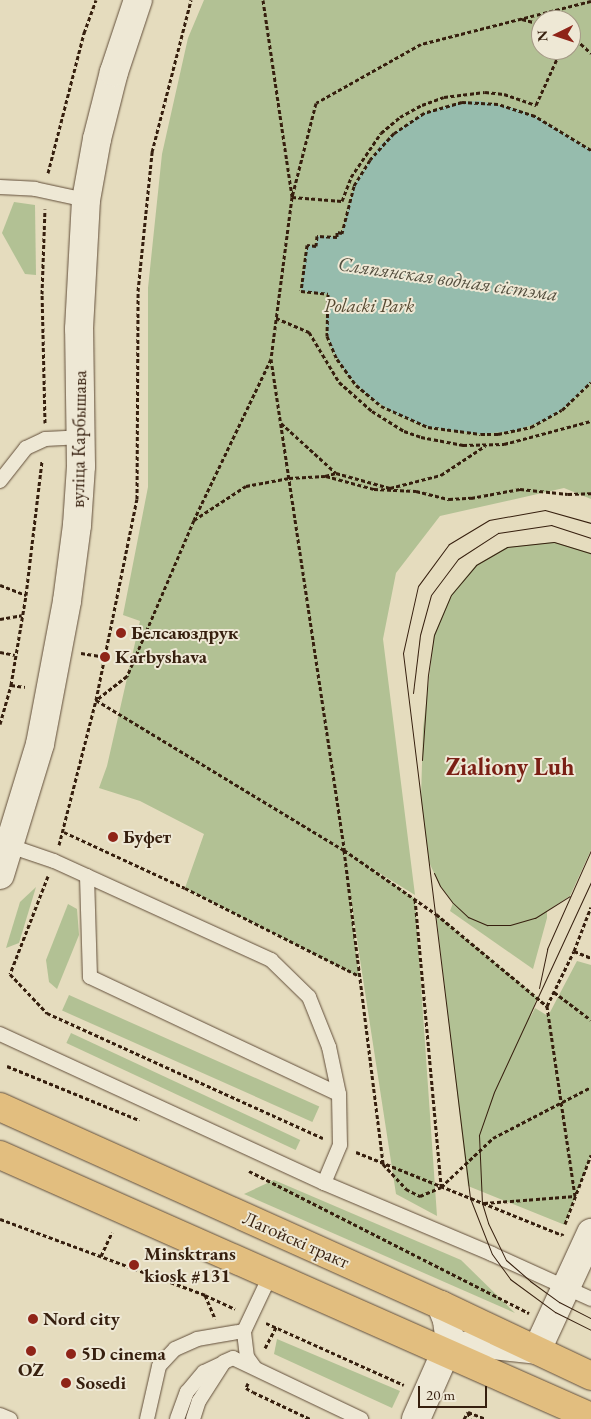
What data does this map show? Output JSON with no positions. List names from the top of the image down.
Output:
{
  "streets": {
    "main road": ["вуліца Карбышава", "Лагойскі тракт"]
  },
  "districts": ["Zialiony Luh"],
  "water": ["Сляпянская водная сістэма"],
  "parks": ["Polacki Park"],
  "places": [
    "Белсаюздрук",
    "Karbyshava",
    "Буфет",
    "Minsktrans kiosk #131",
    "Nord city",
    "OZ",
    "5D cinema",
    "Sosedi"
  ],
  "scale_bar": "20 m",
  "north": "left"
}
